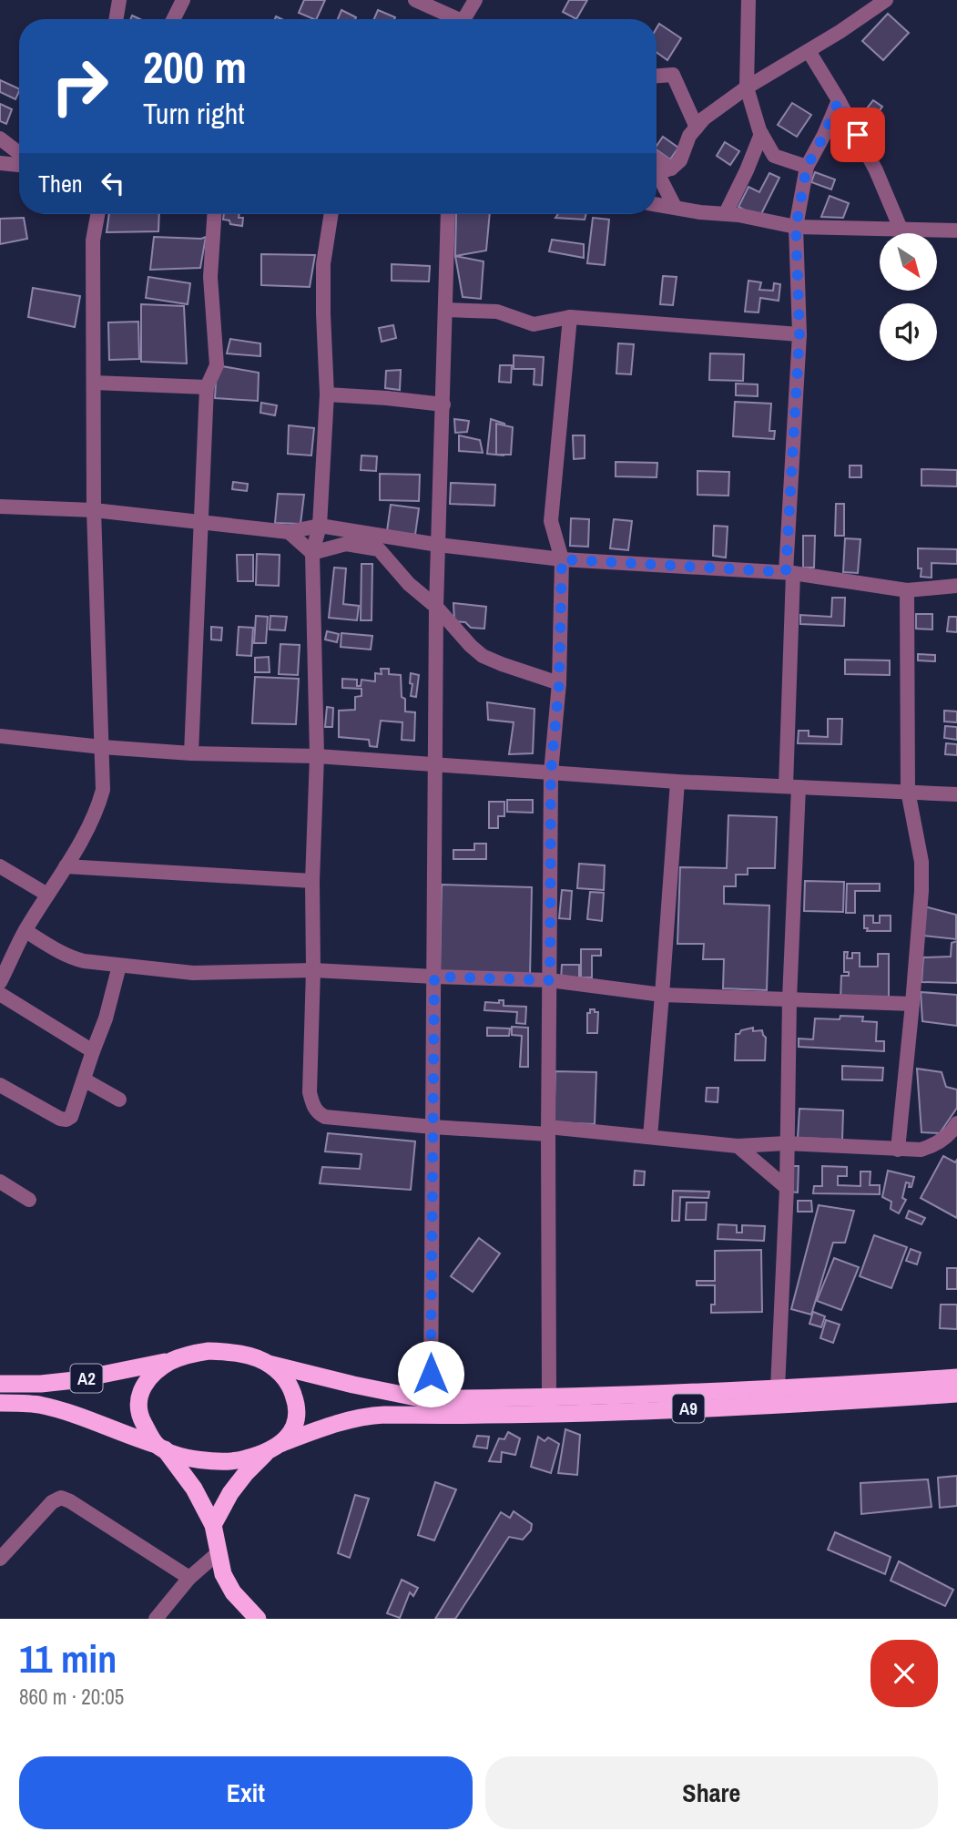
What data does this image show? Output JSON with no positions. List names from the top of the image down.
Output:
{
  "streets": {
    "highway": ["A2", "A9"]
  },
  "crossings": [
    ["A2", "A9"]
  ],
  "north": "bottom right",
  "page": {
    "turn": ["200 m", "Turn right"],
    "then": "Then",
    "heading": ["11 min", "860 m · 20:05"],
    "buttons": ["Exit", "Share"]
  }
}
